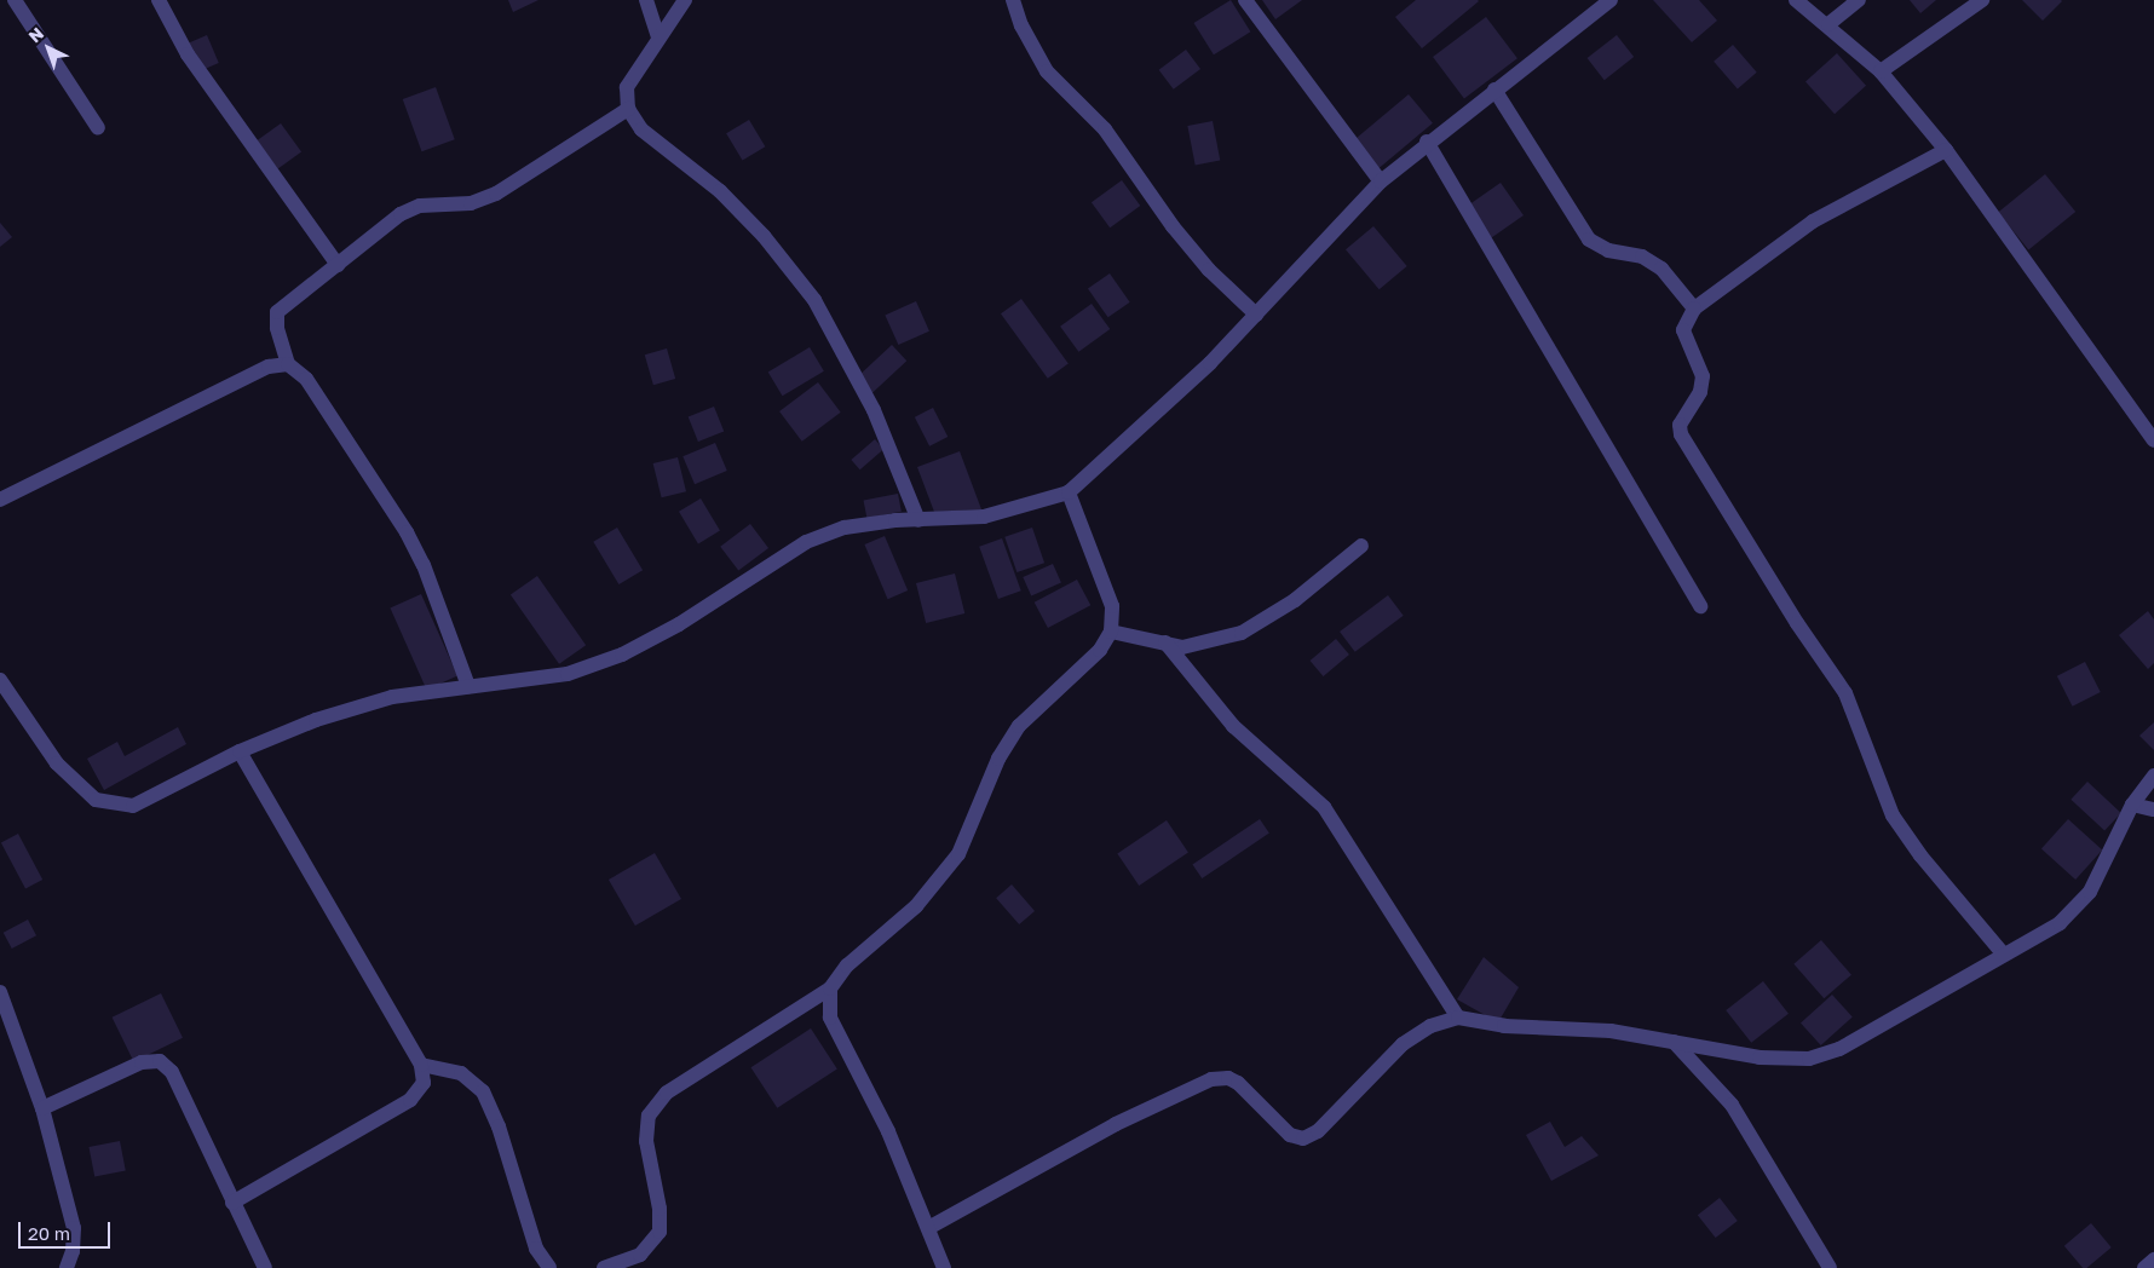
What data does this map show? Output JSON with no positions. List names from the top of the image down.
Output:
{
  "scale_bar": "20 m",
  "north": "top left"
}
